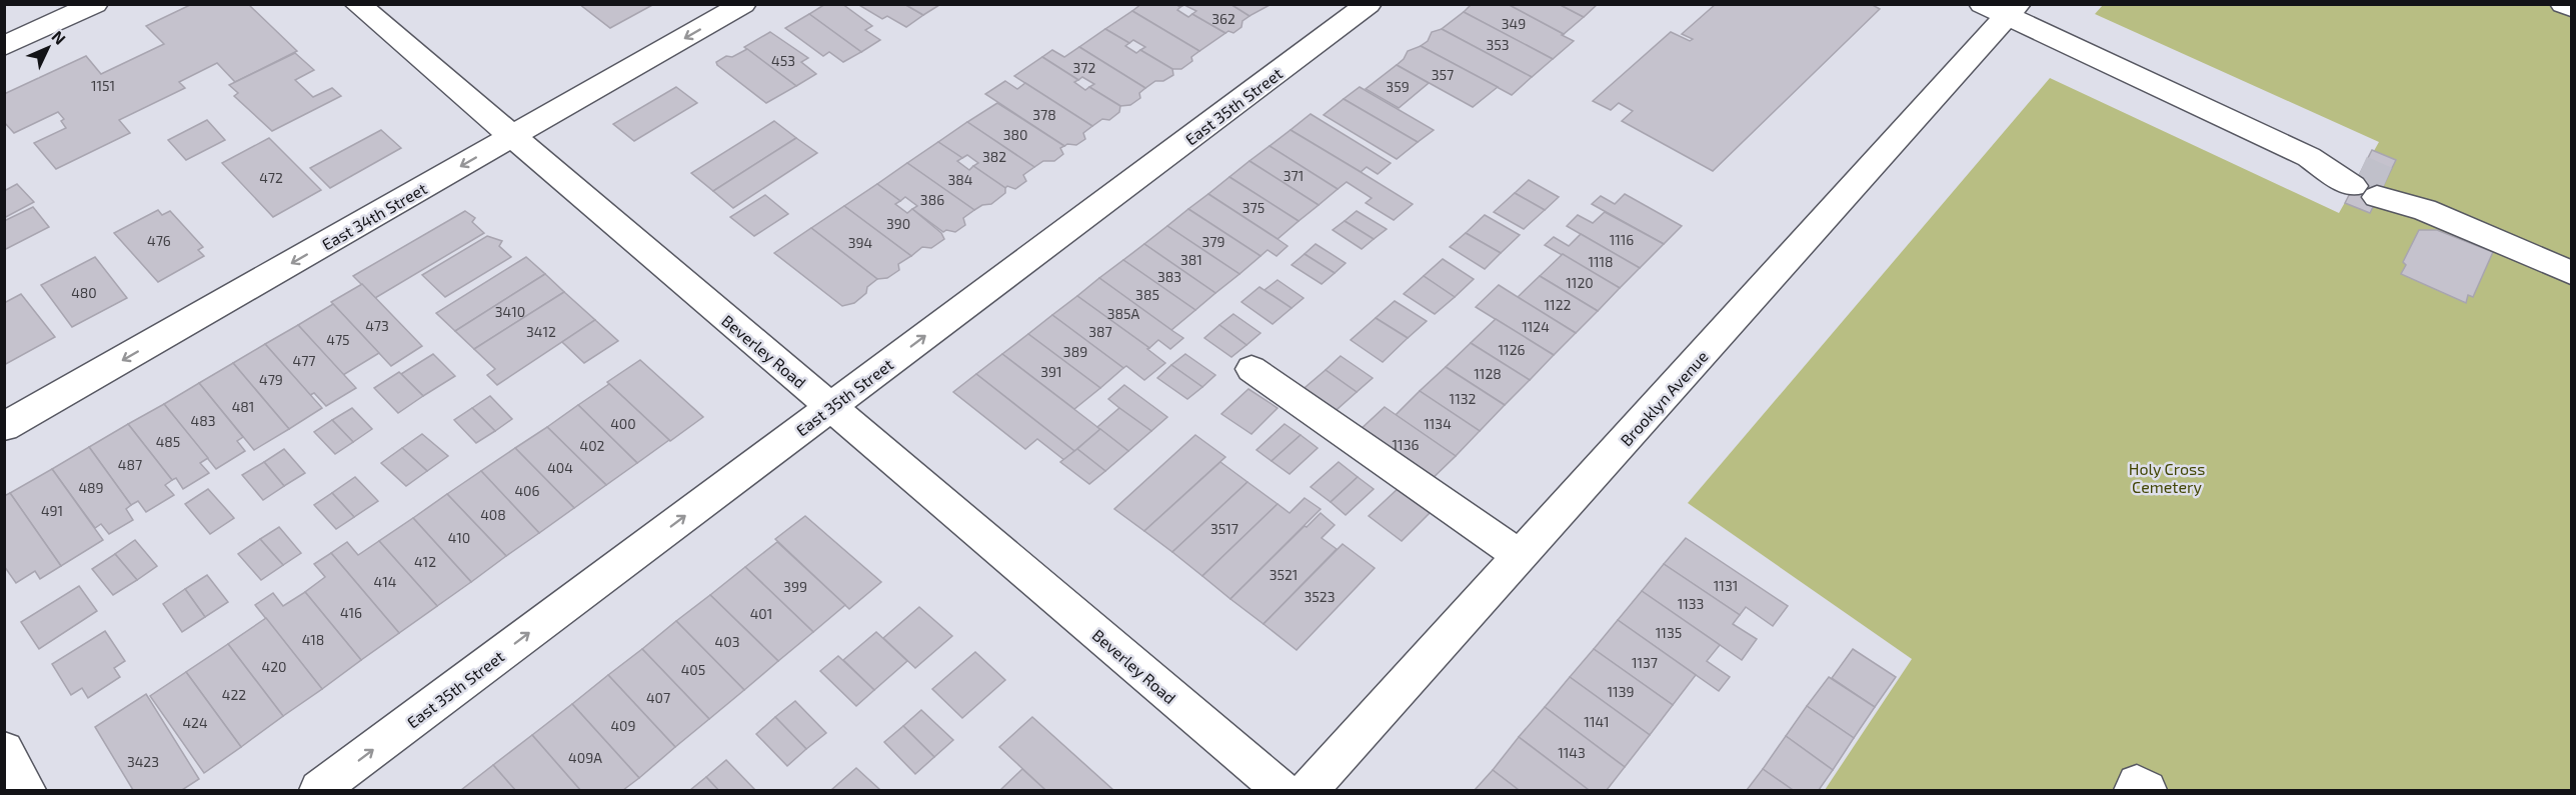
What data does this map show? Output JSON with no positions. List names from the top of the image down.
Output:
{
  "streets": {
    "street": [
      "East 35th Street",
      "East 34th Street",
      "Beverley Road",
      "Brooklyn Avenue"
    ]
  },
  "crossings": [
    ["East 35th Street", "Beverley Road"],
    ["East 34th Street", "Beverley Road"]
  ],
  "one_way": ["East 35th Street", "East 34th Street"],
  "parks": ["Holy Cross Cemetery"],
  "house_numbers": [
    "362",
    "349",
    "353",
    "453",
    "372",
    "357",
    "1151",
    "359",
    "378",
    "380",
    "382",
    "371",
    "472",
    "384",
    "386",
    "375",
    "390",
    "1116",
    "476",
    "379",
    "394",
    "381",
    "1118",
    "383",
    "1120",
    "480",
    "385",
    "1122",
    "3410",
    "385A",
    "473",
    "1124",
    "3412",
    "387",
    "475",
    "1126",
    "389",
    "477",
    "391",
    "1128",
    "479",
    "1132",
    "481",
    "483",
    "400",
    "1134",
    "485",
    "1136",
    "402",
    "487",
    "404",
    "489",
    "406",
    "491",
    "408",
    "3517",
    "410",
    "412",
    "3521",
    "414",
    "1131",
    "399",
    "3523",
    "1133",
    "416",
    "401",
    "1135",
    "418",
    "403",
    "1137",
    "420",
    "405",
    "1139",
    "422",
    "407",
    "1141",
    "424",
    "409",
    "1143",
    "409A",
    "3423"
  ],
  "north": "top right"
}
